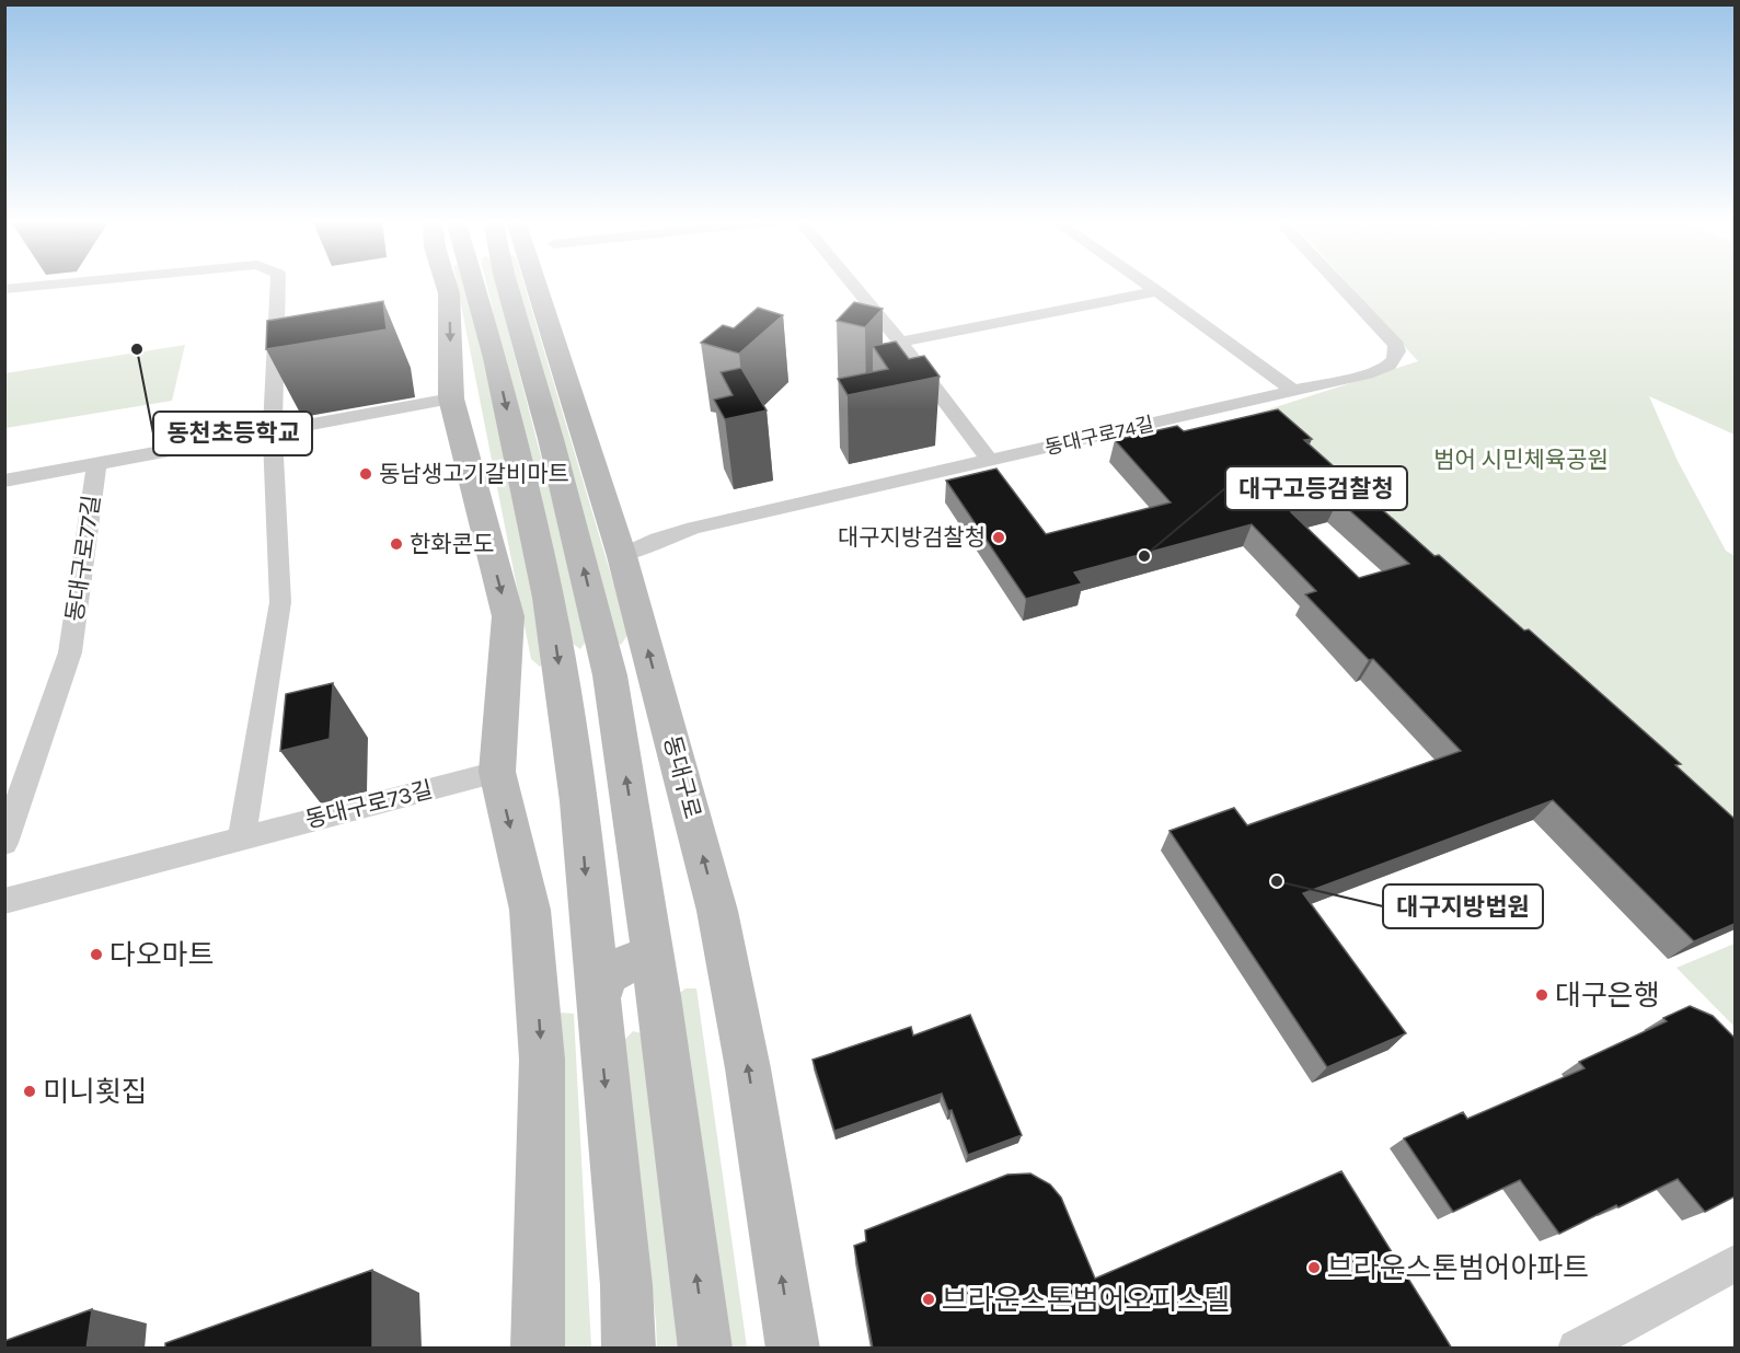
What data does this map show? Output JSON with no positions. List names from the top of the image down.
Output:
{
  "streets": {
    "main road": ["동대구로"],
    "street": ["동대구로74길", "동대구로77길", "동대구로73길"]
  },
  "crossings": [
    ["동대구로74길", "동대구로"]
  ],
  "parks": ["범어 시민체육공원"],
  "places": [
    "동천초등학교",
    "동남생고기갈비마트",
    "대구지방검찰청",
    "한화콘도",
    "대구고등검찰청",
    "대구지방법원",
    "다오마트",
    "대구은행",
    "미니횟집",
    "브라운스톤범어아파트",
    "브라운스톤범어오피스텔"
  ]
}
